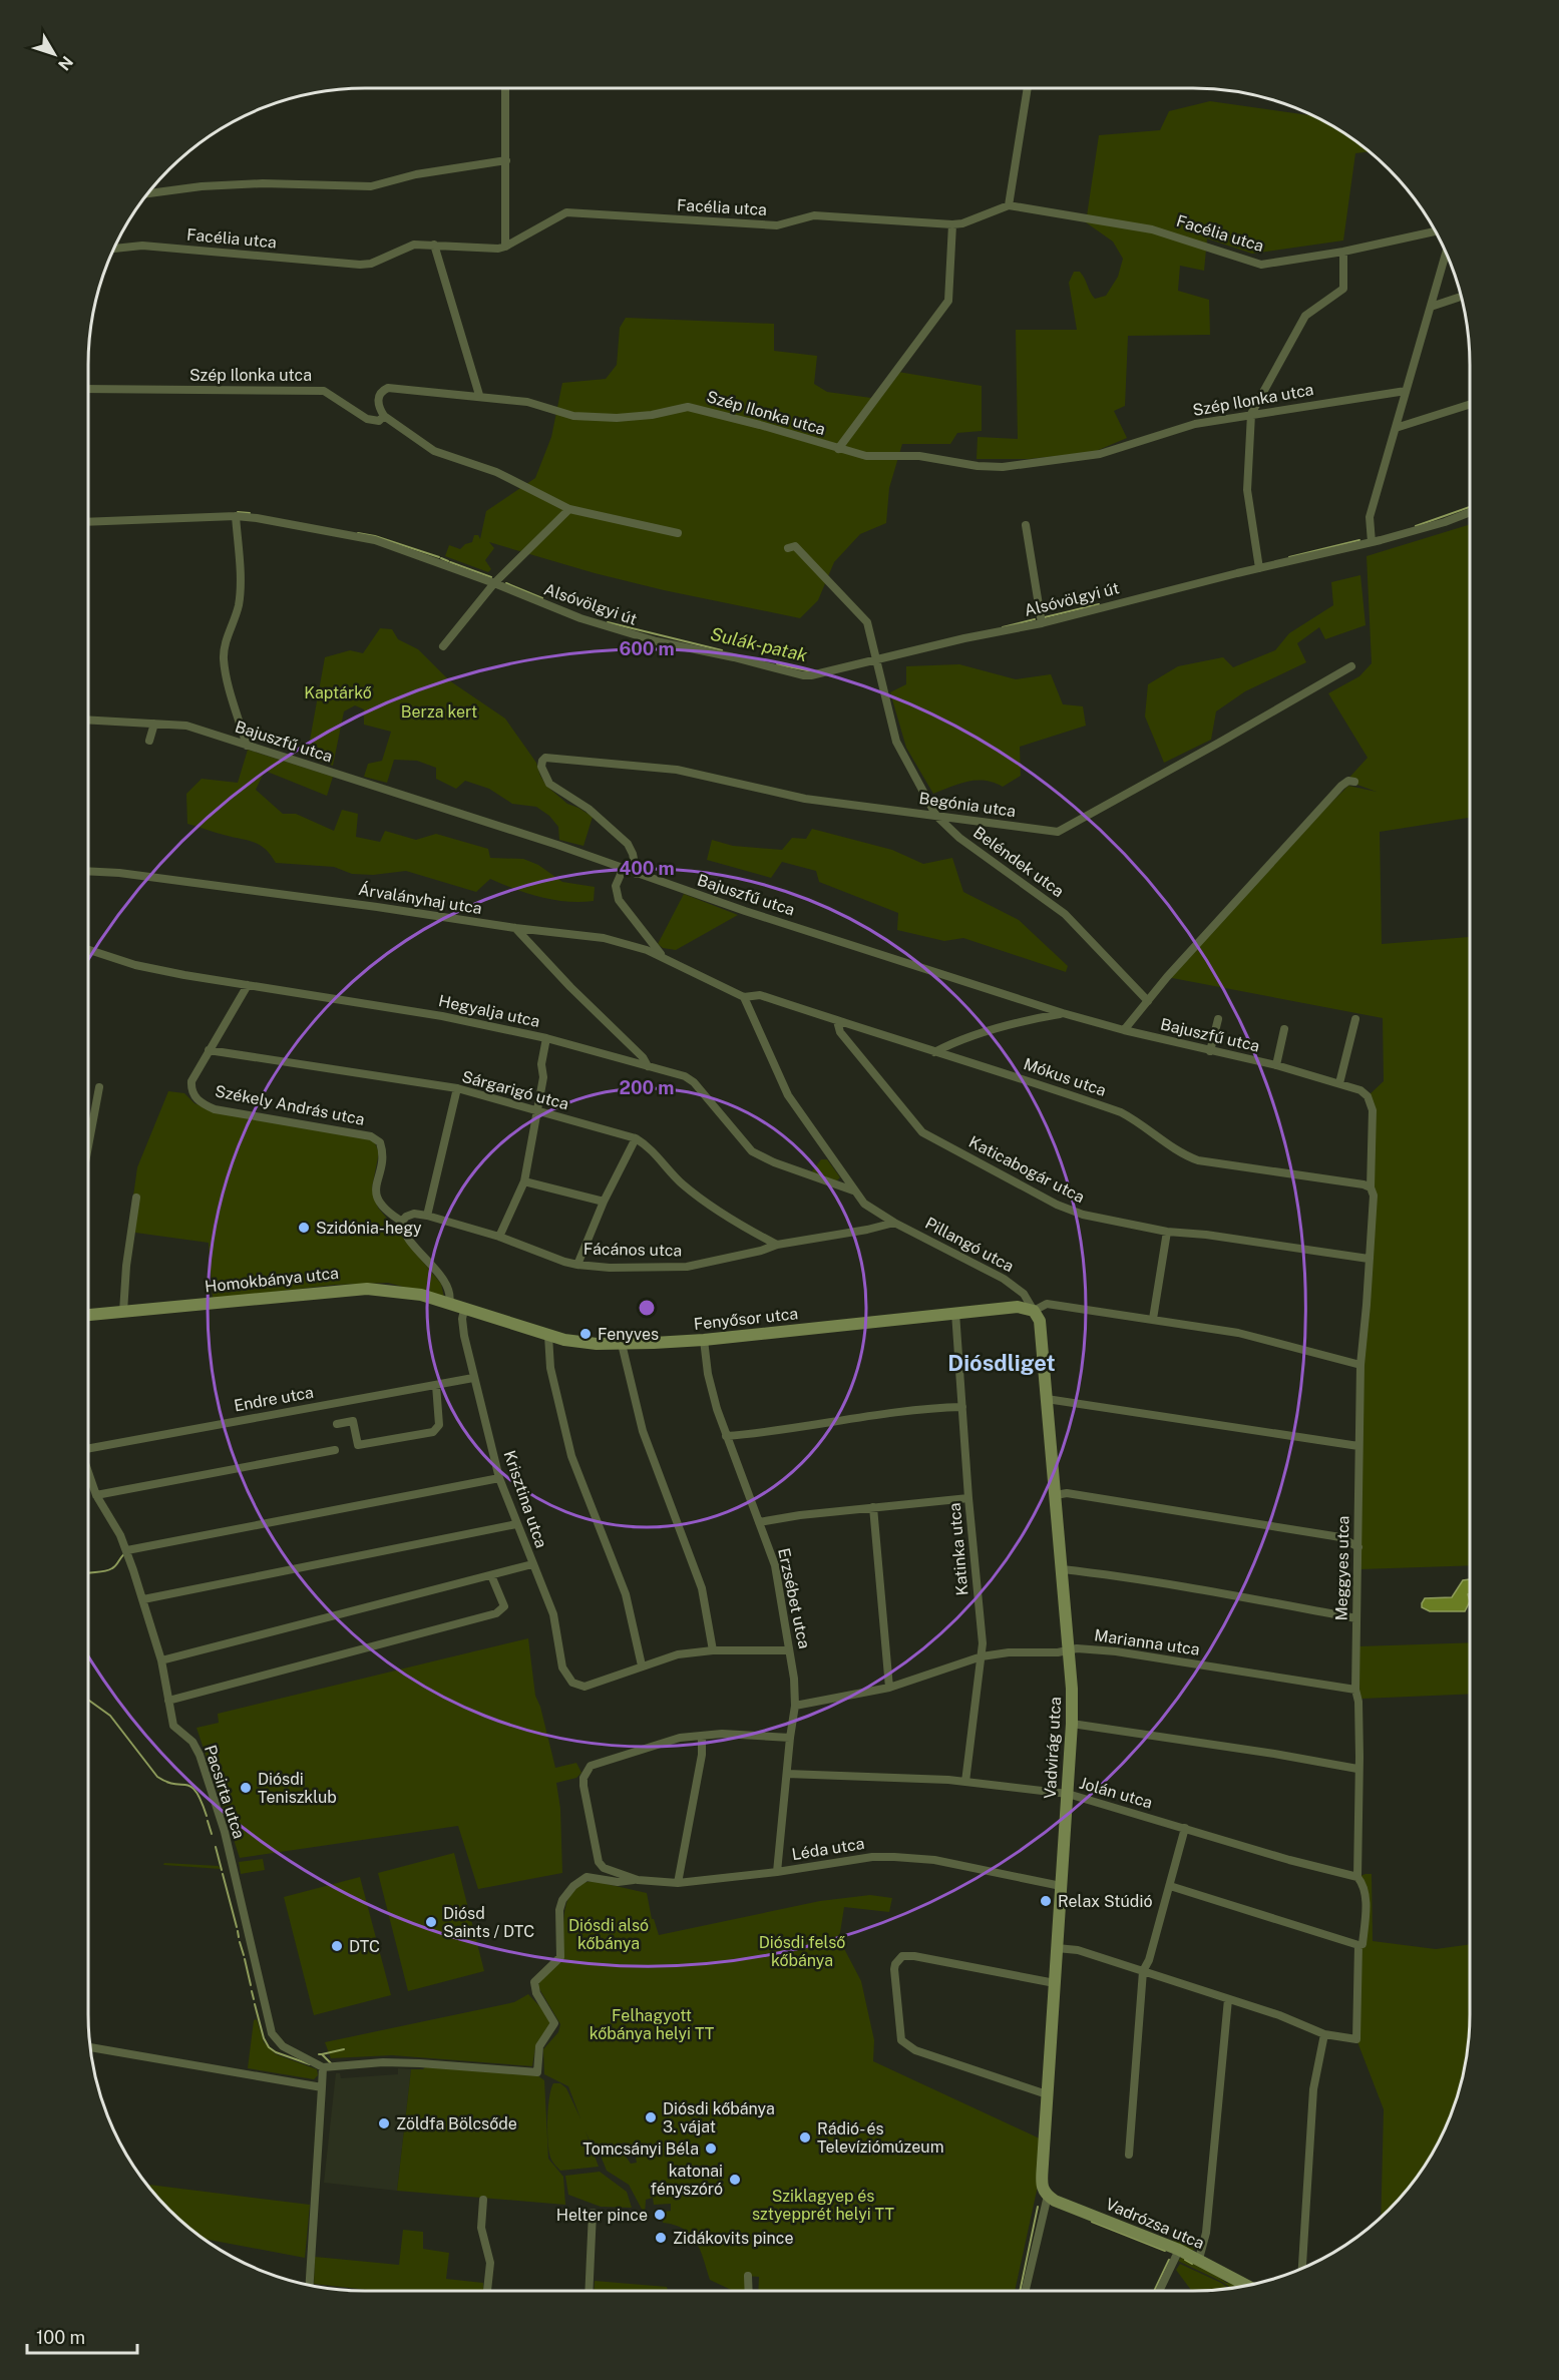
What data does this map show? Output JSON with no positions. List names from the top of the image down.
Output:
{
  "streets": {
    "street": [
      "Facélia utca",
      "Szép Ilonka utca",
      "Alsóvölgyi út",
      "Bajuszfű utca",
      "Begónia utca",
      "Beléndek utca",
      "Árvalányhaj utca",
      "Hegyalja utca",
      "Mókus utca",
      "Sárgarigó utca",
      "Székely András utca",
      "Katicabogár utca",
      "Pillangó utca",
      "Fácános utca",
      "Homokbánya utca",
      "Fenyősor utca",
      "Endre utca",
      "Krisztina utca",
      "Katinka utca",
      "Meggyes utca",
      "Erzsébet utca",
      "Marianna utca",
      "Vadvirág utca",
      "Pacsirta utca",
      "Jolán utca",
      "Léda utca",
      "Vadrózsa utca"
    ]
  },
  "crossings": [
    ["Alsóvölgyi út", "Beléndek utca"],
    ["Bajuszfű utca", "Begónia utca"],
    ["Bajuszfű utca", "Meggyes utca"],
    ["Begónia utca", "Beléndek utca"],
    ["Árvalányhaj utca", "Mókus utca"],
    ["Árvalányhaj utca", "Pillangó utca"],
    ["Hegyalja utca", "Székely András utca"],
    ["Hegyalja utca", "Pillangó utca"],
    ["Mókus utca", "Katicabogár utca"],
    ["Mókus utca", "Pillangó utca"],
    ["Mókus utca", "Meggyes utca"],
    ["Sárgarigó utca", "Székely András utca"],
    ["Sárgarigó utca", "Fácános utca"],
    ["Katicabogár utca", "Meggyes utca"],
    ["Pillangó utca", "Fácános utca"],
    ["Pillangó utca", "Fenyősor utca"],
    ["Pillangó utca", "Vadvirág utca"],
    ["Homokbánya utca", "Fenyősor utca"],
    ["Homokbánya utca", "Krisztina utca"],
    ["Fenyősor utca", "Krisztina utca"],
    ["Fenyősor utca", "Katinka utca"],
    ["Fenyősor utca", "Erzsébet utca"],
    ["Fenyősor utca", "Vadvirág utca"],
    ["Endre utca", "Krisztina utca"],
    ["Katinka utca", "Marianna utca"],
    ["Katinka utca", "Jolán utca"],
    ["Meggyes utca", "Marianna utca"],
    ["Meggyes utca", "Jolán utca"],
    ["Erzsébet utca", "Marianna utca"],
    ["Erzsébet utca", "Jolán utca"],
    ["Erzsébet utca", "Léda utca"],
    ["Marianna utca", "Vadvirág utca"],
    ["Vadvirág utca", "Jolán utca"],
    ["Vadvirág utca", "Léda utca"],
    ["Vadvirág utca", "Vadrózsa utca"]
  ],
  "districts": ["Diósdliget"],
  "water": ["Sulák-patak"],
  "parks": [
    "Kaptárkő",
    "Berza kert",
    "Diósdi alsó kőbánya",
    "Diósdi felső kőbánya",
    "Felhagyott kőbánya helyi TT",
    "Sziklagyep és sztyepprét helyi TT"
  ],
  "places": [
    "Szidónia-hegy",
    "Fenyves",
    "Diósdi Teniszklub",
    "Relax Stúdió",
    "Diósd Saints / DTC",
    "DTC",
    "Diósdi kőbánya 3. vájat",
    "Zöldfa Bölcsőde",
    "Rádió- és Televíziómúzeum",
    "Tomcsányi Béla",
    "katonai fényszóró",
    "Helter pince",
    "Zidákovits pince"
  ],
  "scale_bar": "100 m",
  "north": "bottom right",
  "rings": ["600 m", "400 m", "200 m"]
}
